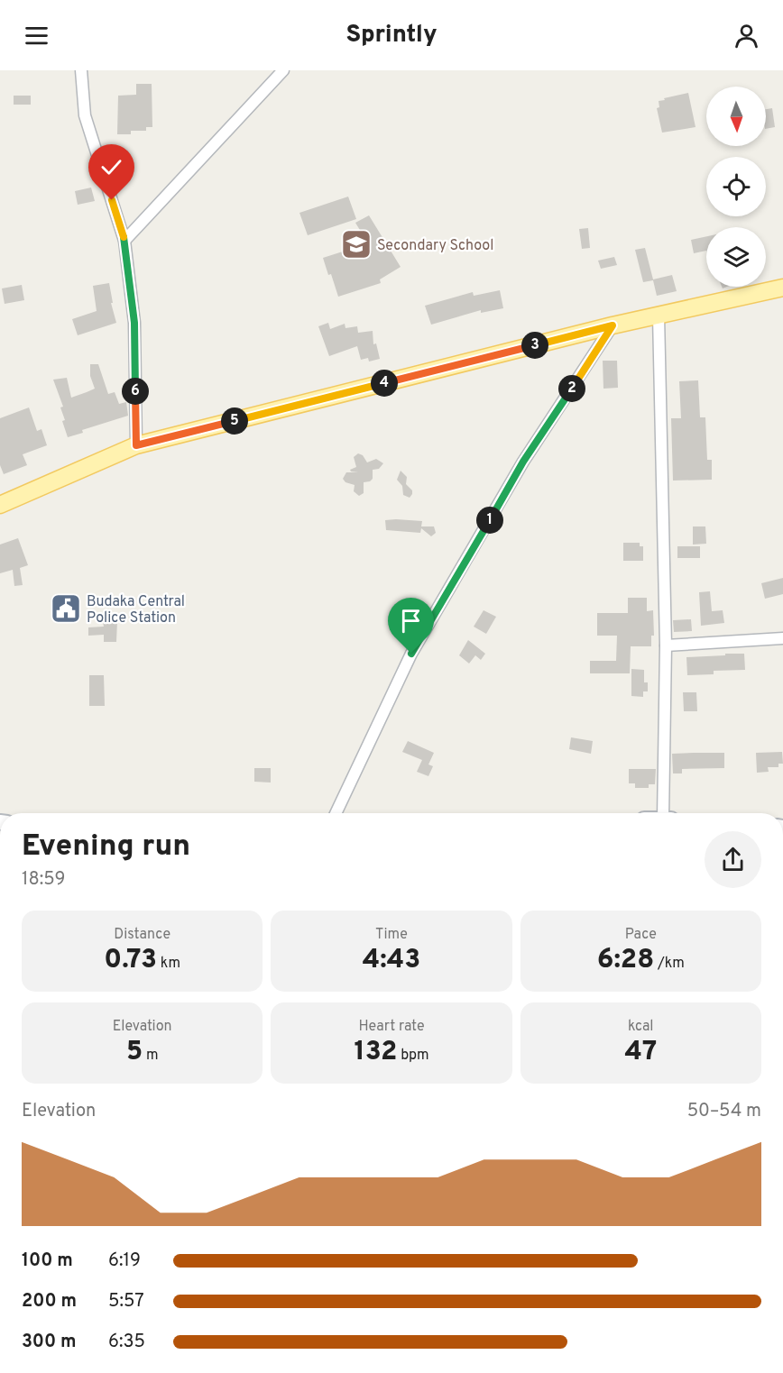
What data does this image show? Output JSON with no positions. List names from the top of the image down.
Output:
{
  "places": {
    "school or university": ["Secondary School"],
    "public building": ["Budaka Central Police Station"]
  },
  "north": "bottom",
  "page": {
    "header": "Sprintly",
    "pins": [
      "3",
      "4",
      "2",
      "6",
      "5",
      "1"
    ],
    "heading": ["Evening run", "18:59"],
    "stats": [
      ["Distance", "0.73 km"],
      ["Time", "4:43"],
      ["Pace", "6:28 /km"],
      ["Elevation", "5 m"],
      ["Heart rate", "132 bpm"],
      ["kcal", "47"]
    ],
    "chart": ["Elevation", "50–54 m"],
    "list": [
      {
        "name": "100 m",
        "note": "6:19"
      },
      {
        "name": "200 m",
        "note": "5:57"
      },
      {
        "name": "300 m",
        "note": "6:35"
      }
    ]
  }
}
